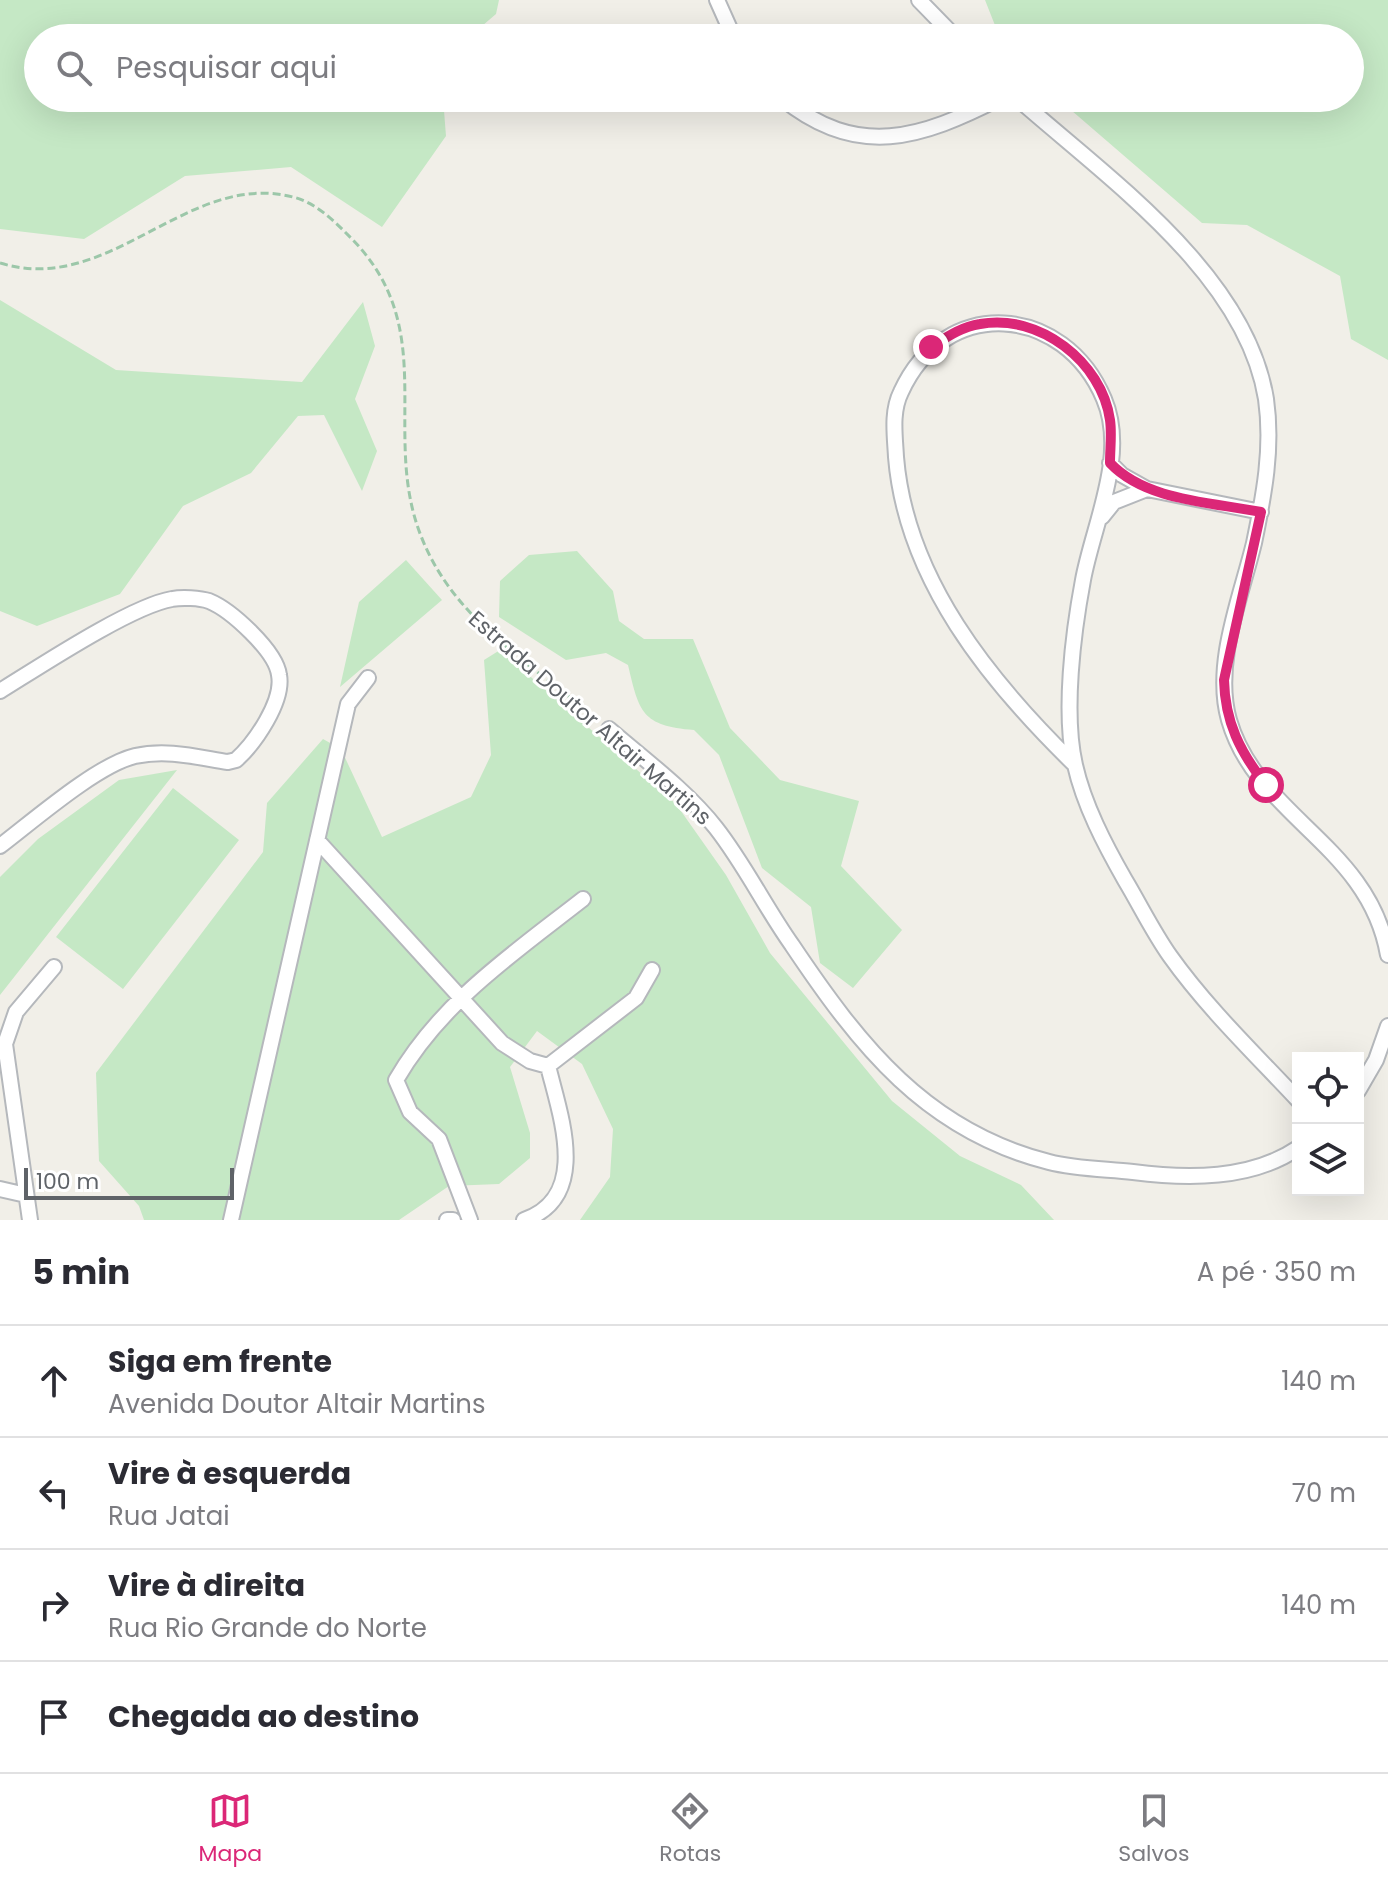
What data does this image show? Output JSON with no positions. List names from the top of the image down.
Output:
{
  "streets": {
    "street": ["Estrada Doutor Altair Martins"]
  },
  "scale_bar": "100 m",
  "page": {
    "search": "Pesquisar aqui",
    "scale": "100 m",
    "heading": ["5 min", "A pé · 350 m"],
    "list": [
      ["Siga em frente", "Avenida Doutor Altair Martins", "140 m"],
      ["Vire à esquerda", "Rua Jatai", "70 m"],
      ["Vire à direita", "Rua Rio Grande do Norte", "140 m"],
      "Chegada ao destino"
    ],
    "nav": ["Mapa", "Rotas", "Salvos"]
  }
}
